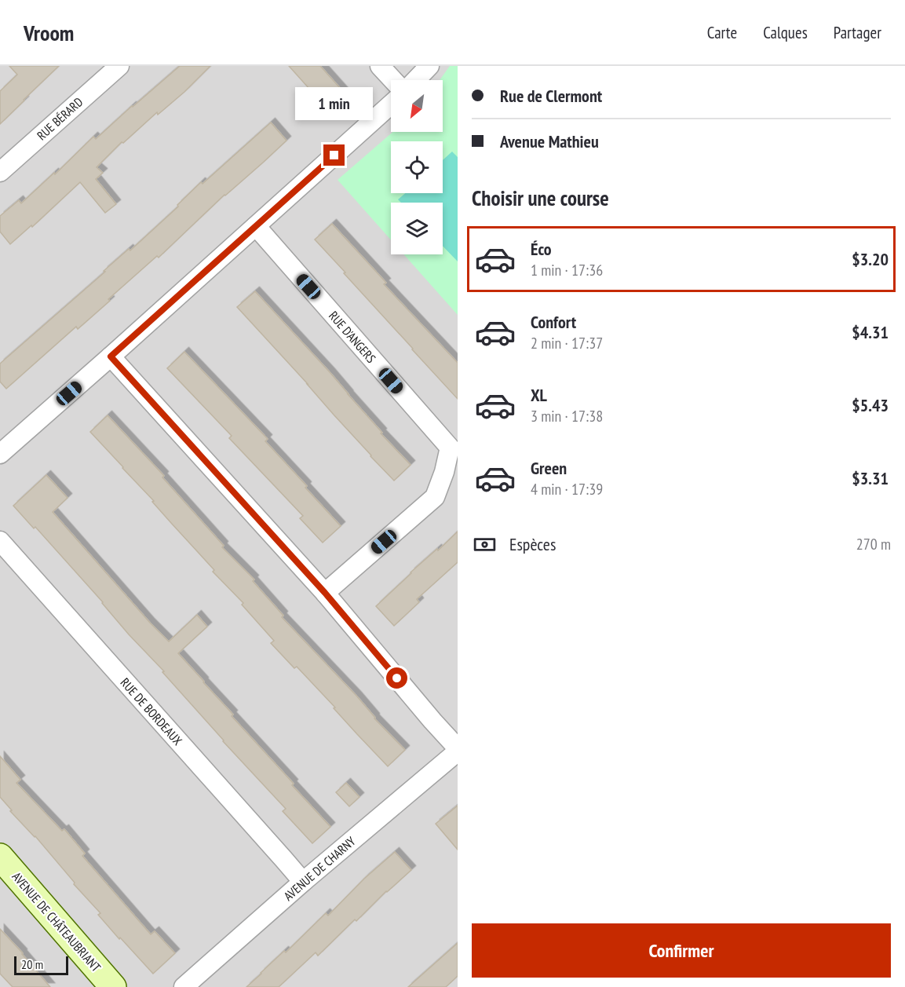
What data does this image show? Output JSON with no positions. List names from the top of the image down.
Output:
{
  "streets": {
    "street": [
      "RUE BÉRARD",
      "RUE D'ANGERS",
      "RUE DE BORDEAUX",
      "AVENUE DE CHARNY",
      "AVENUE DE CHÂTEAUBRIANT"
    ]
  },
  "crossings": [
    ["RUE DE BORDEAUX", "AVENUE DE CHARNY"]
  ],
  "scale_bar": "20 m",
  "north": "bottom left",
  "page": {
    "header": "Vroom",
    "nav": ["Carte", "Calques", "Partager"],
    "banner": ["Rue de Clermont", "Avenue Mathieu"],
    "bubble": "1 min",
    "heading": "Choisir une course",
    "list": [
      {
        "name": "Éco",
        "note": "1 min · 17:36",
        "value": "$3.20"
      },
      {
        "name": "Confort",
        "note": "2 min · 17:37",
        "value": "$4.31"
      },
      {
        "name": "XL",
        "note": "3 min · 17:38",
        "value": "$5.43"
      },
      {
        "name": "Green",
        "note": "4 min · 17:39",
        "value": "$3.31"
      }
    ],
    "pay": ["Espèces", "270 m"],
    "buttons": "Confirmer",
    "scale": "20 m"
  }
}
